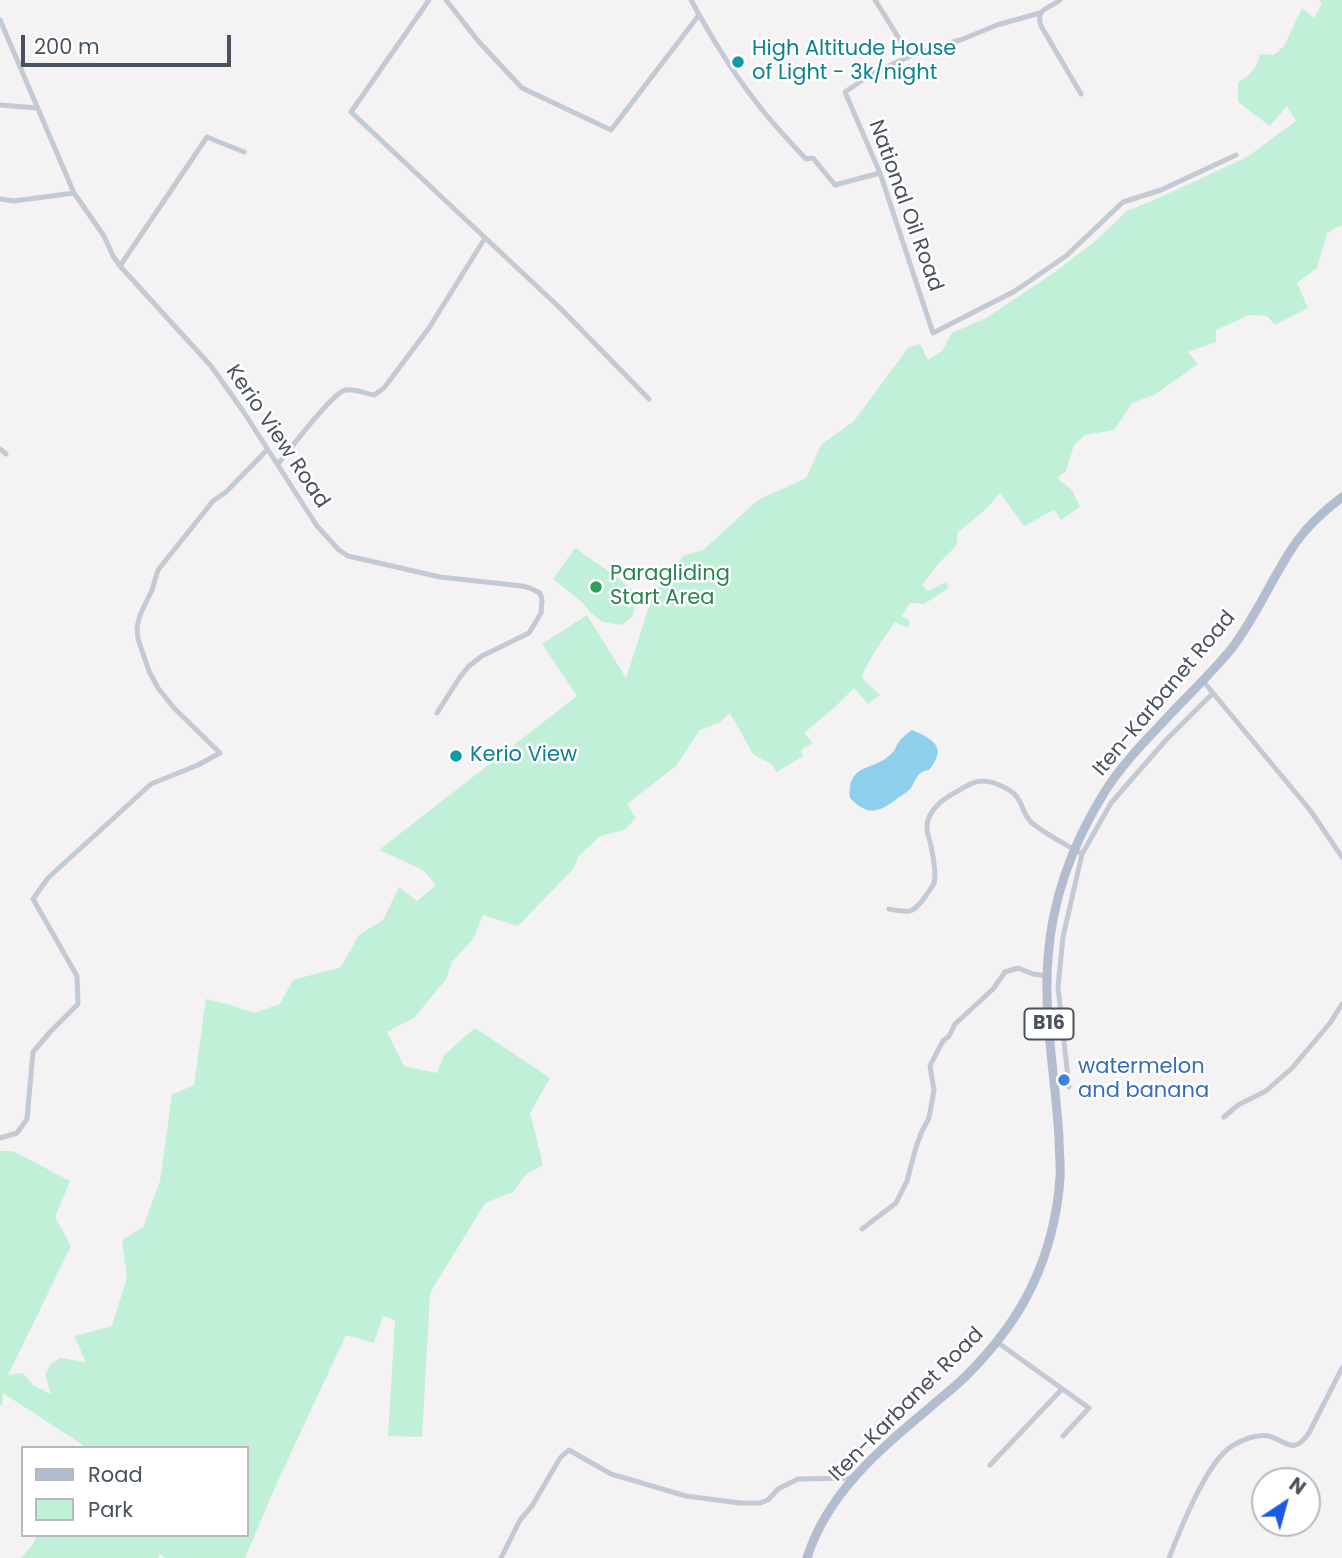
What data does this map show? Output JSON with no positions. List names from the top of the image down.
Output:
{
  "streets": {
    "main road": ["Iten-Karbanet Road", "B16"],
    "street": ["National Oil Road", "Kerio View Road"]
  },
  "places": [
    "High Altitude House of Light - 3k/night",
    "Paragliding Start Area",
    "Kerio View",
    "watermelon and banana"
  ],
  "legend": ["Road", "Park"],
  "scale_bar": "200 m",
  "north": "top right"
}
